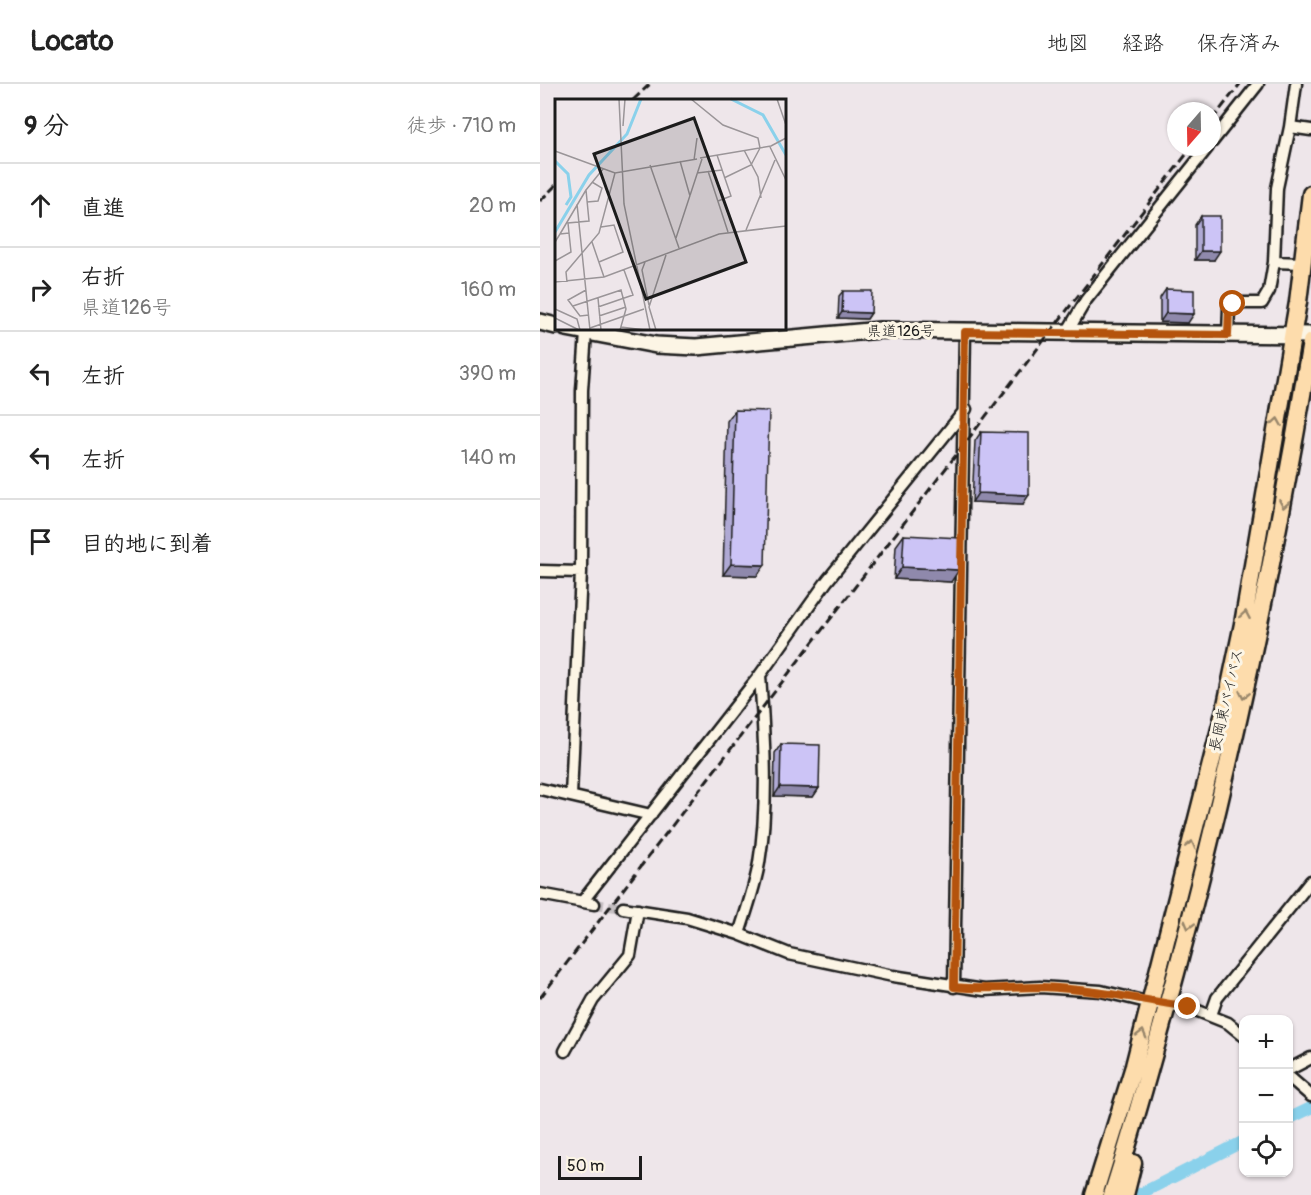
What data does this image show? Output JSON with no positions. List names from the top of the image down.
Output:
{
  "streets": {
    "highway": ["長岡東バイパス"],
    "main road": ["県道126号"]
  },
  "crossings": [
    ["県道126号", "長岡東バイパス"]
  ],
  "scale_bar": "50 m",
  "north": "bottom",
  "page": {
    "header": "Locato",
    "nav": ["地図", "経路", "保存済み"],
    "heading": ["9 分", "徒歩 · 710 m"],
    "list": [
      ["直進", "20 m"],
      ["右折", "県道126号", "160 m"],
      ["左折", "390 m"],
      ["左折", "140 m"],
      "目的地に到着"
    ],
    "map_buttons": ["+", "−"],
    "scale": "50 m"
  }
}
